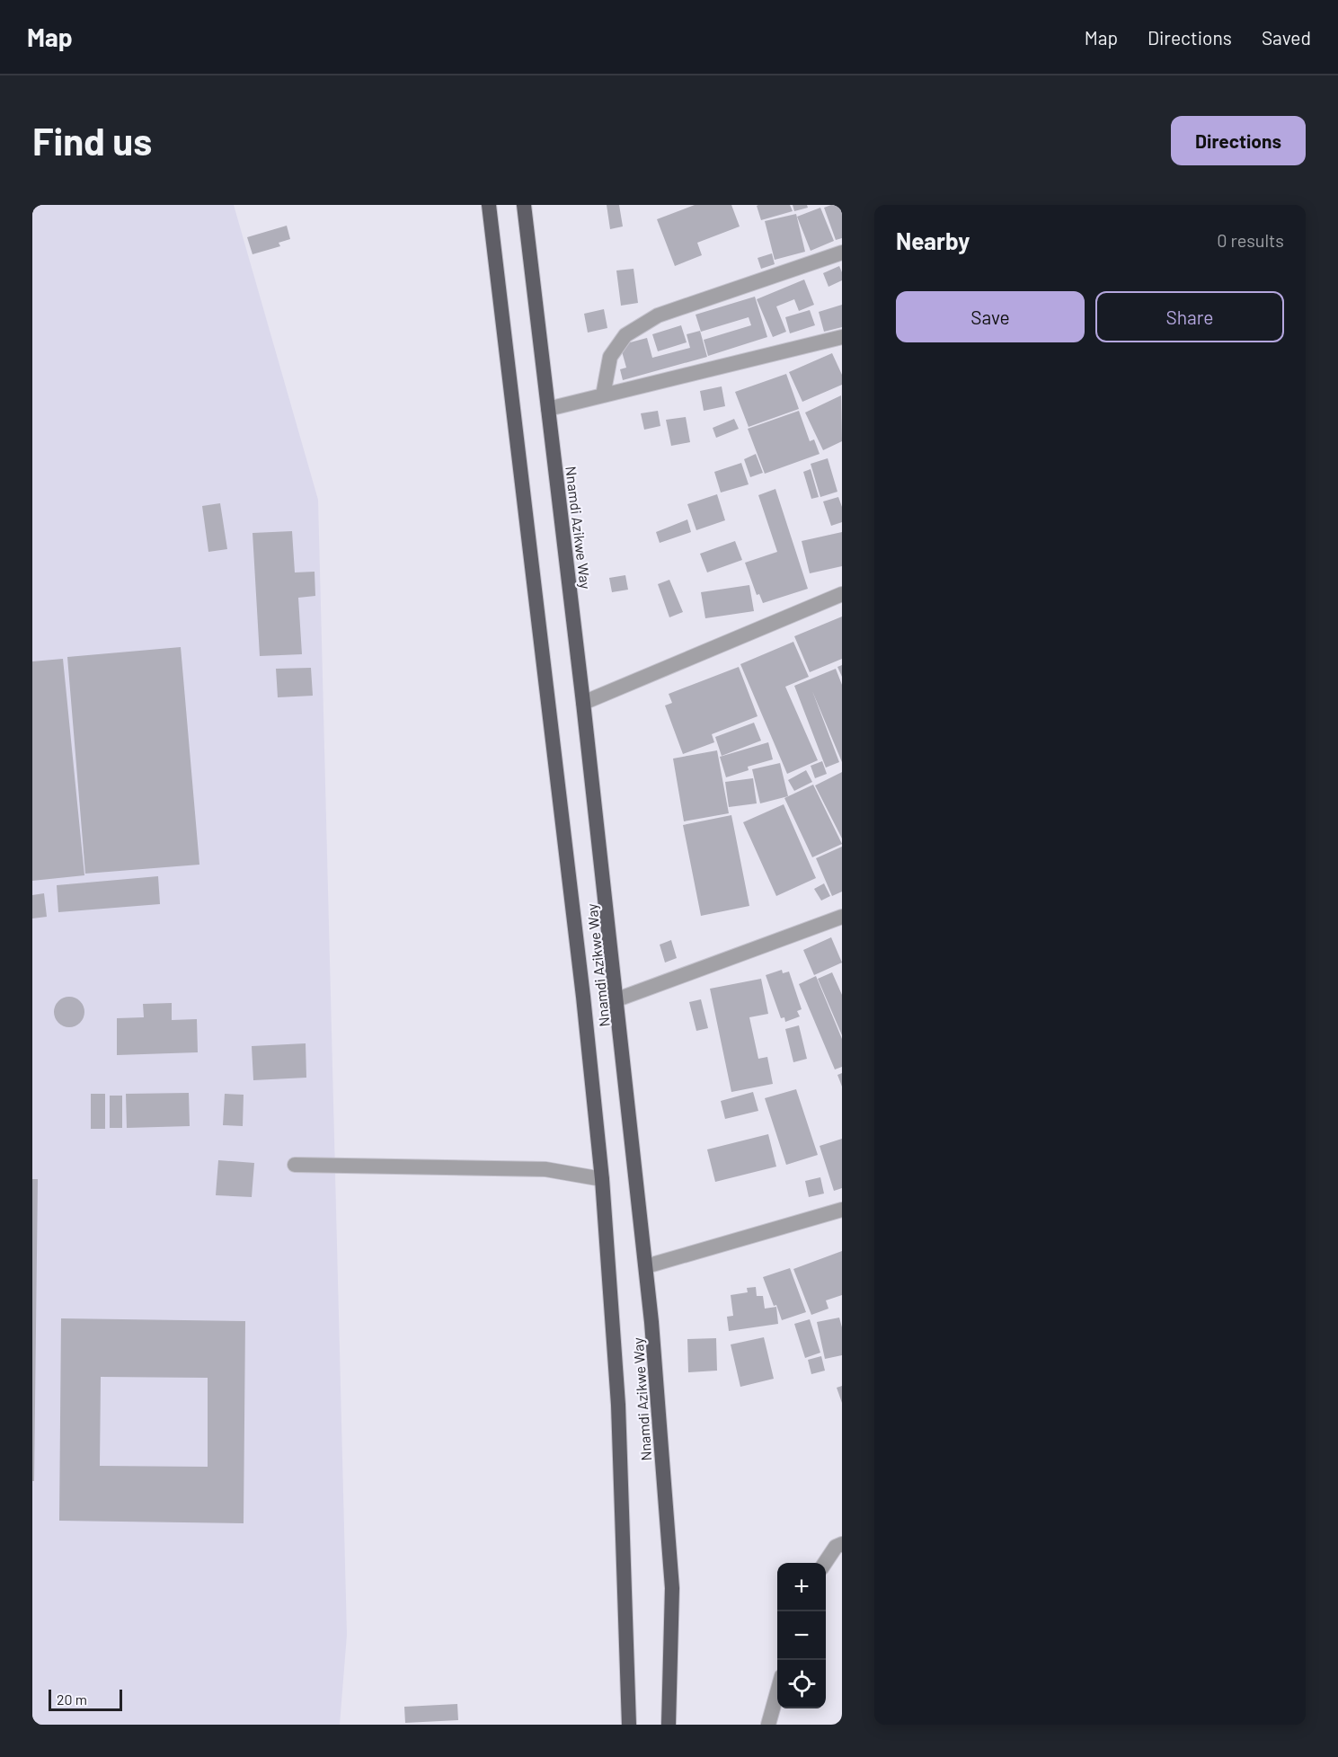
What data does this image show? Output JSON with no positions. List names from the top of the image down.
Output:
{
  "streets": {
    "highway": ["Nnamdi Azikwe Way"]
  },
  "scale_bar": "20 m",
  "page": {
    "header": "Map",
    "nav": ["Map", "Directions", "Saved"],
    "buttons": [
      "Directions",
      ["Save", "Share"]
    ],
    "title": "Find us",
    "heading": ["Nearby", "0 results"],
    "map_buttons": ["+", "−"],
    "scale": "20 m"
  }
}
